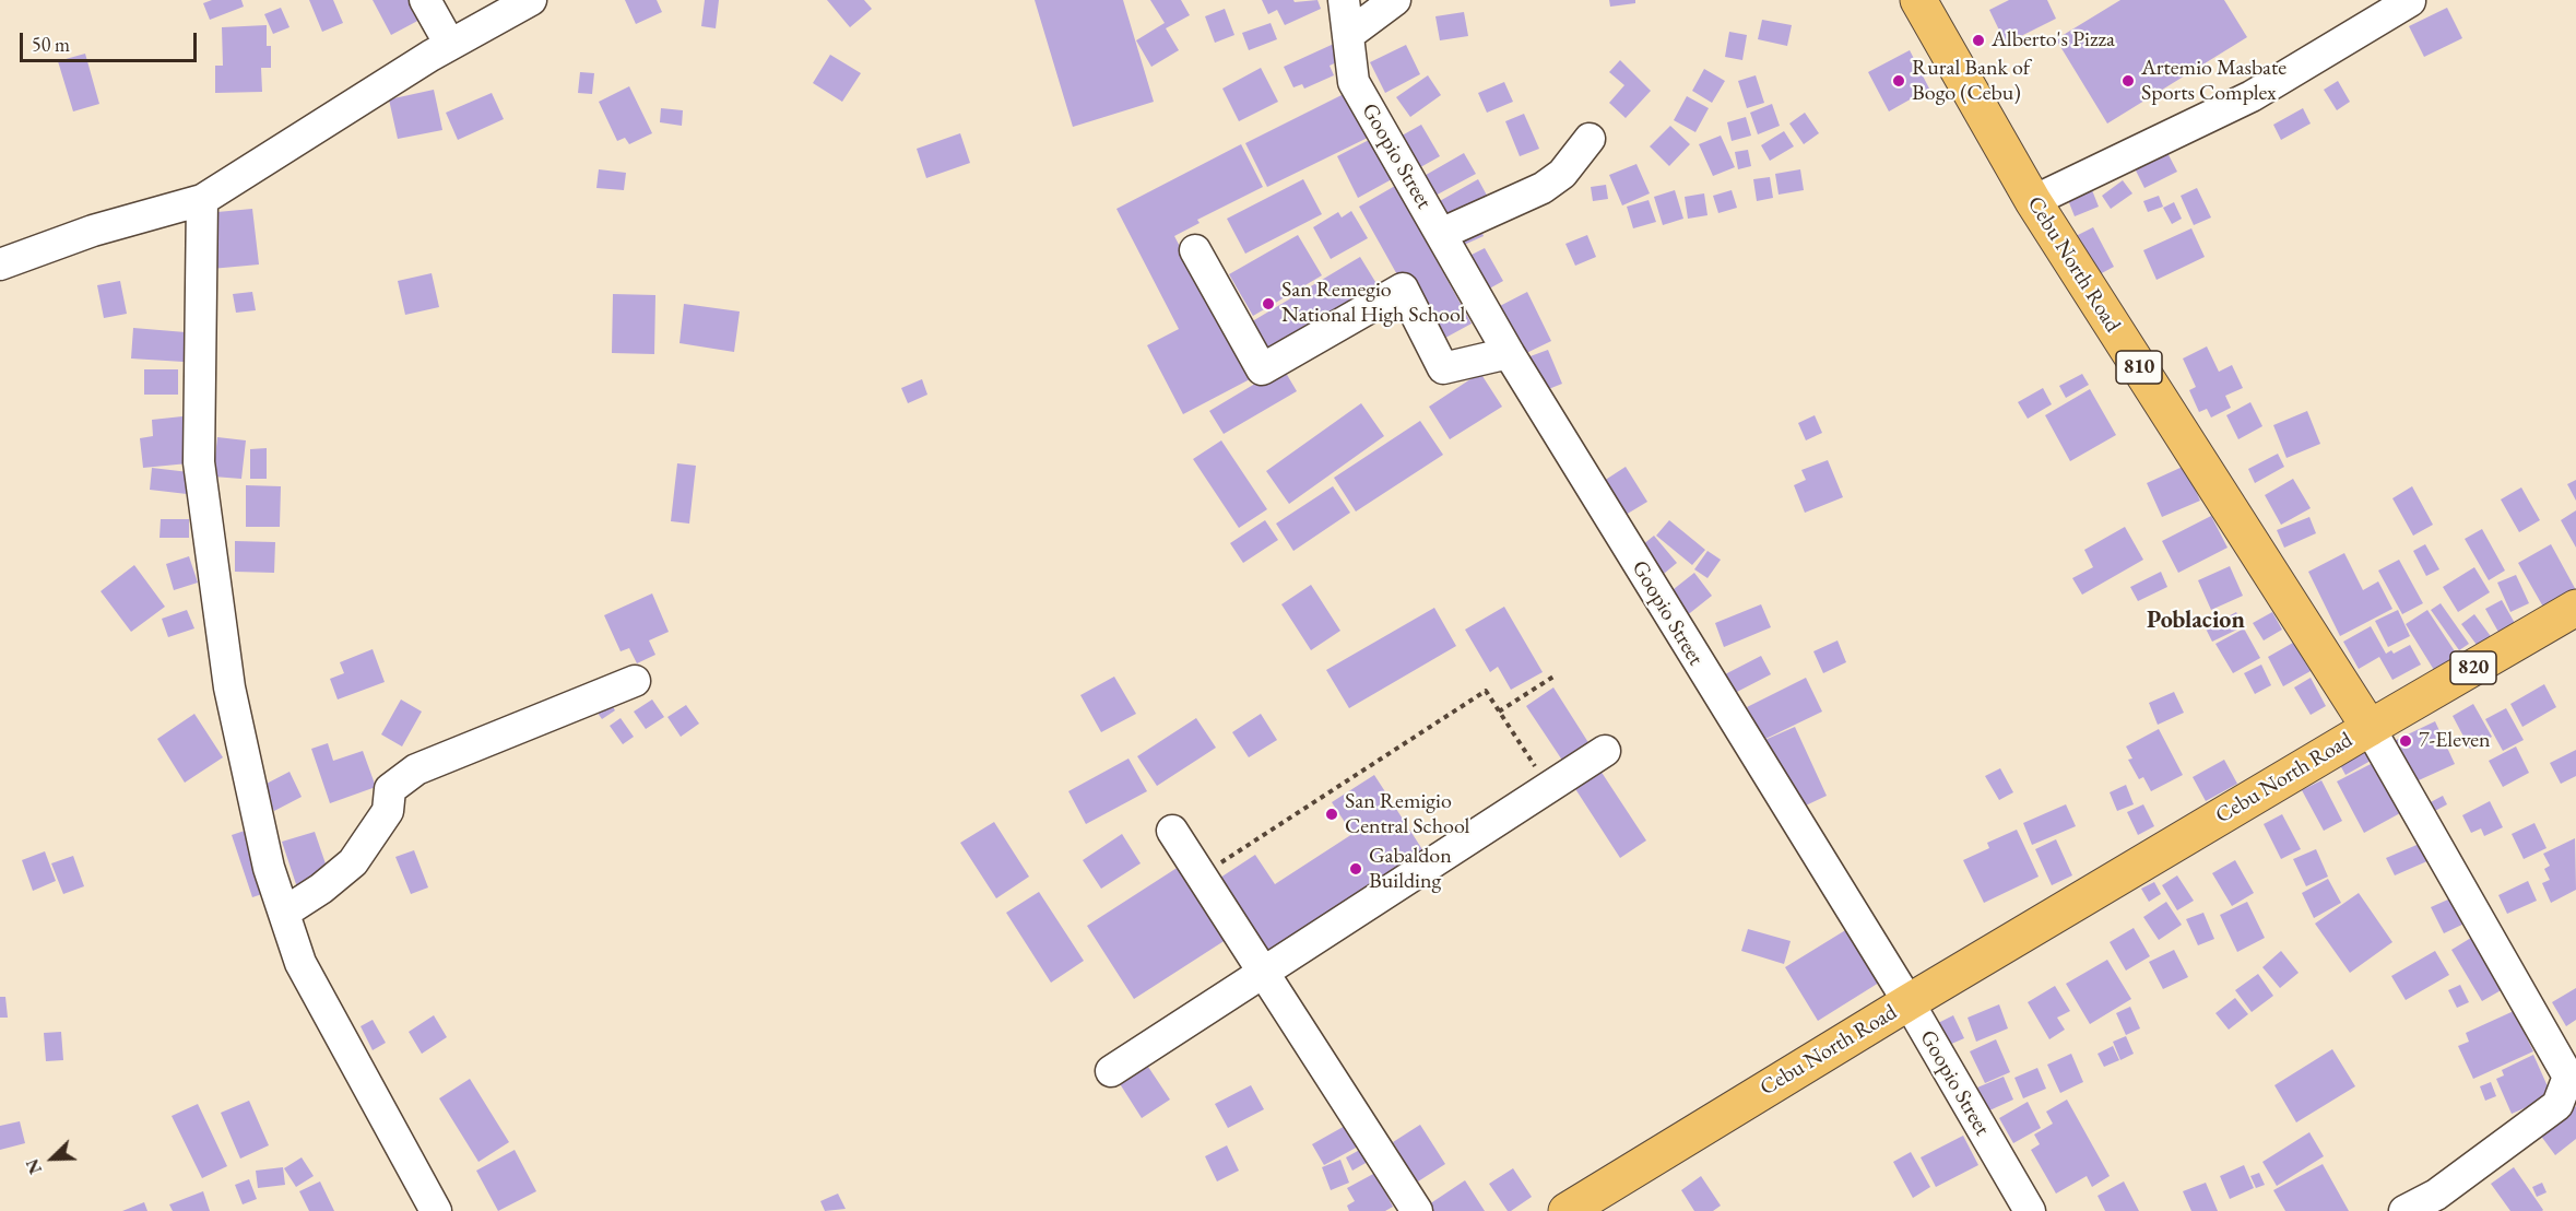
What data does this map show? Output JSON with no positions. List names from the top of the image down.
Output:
{
  "streets": {
    "main road": ["Cebu North Road", "810", "820"],
    "street": ["Goopio Street"]
  },
  "crossings": [
    ["Goopio Street", "Cebu North Road"],
    ["Cebu North Road", "820"]
  ],
  "districts": ["Poblacion"],
  "places": [
    "Alberto's Pizza",
    "Rural Bank of Bogo (Cebu)",
    "Artemio Masbate Sports Complex",
    "San Remegio National High School",
    "7-Eleven",
    "San Remigio Central School",
    "Gabaldon Building"
  ],
  "scale_bar": "50 m",
  "north": "bottom left"
}
